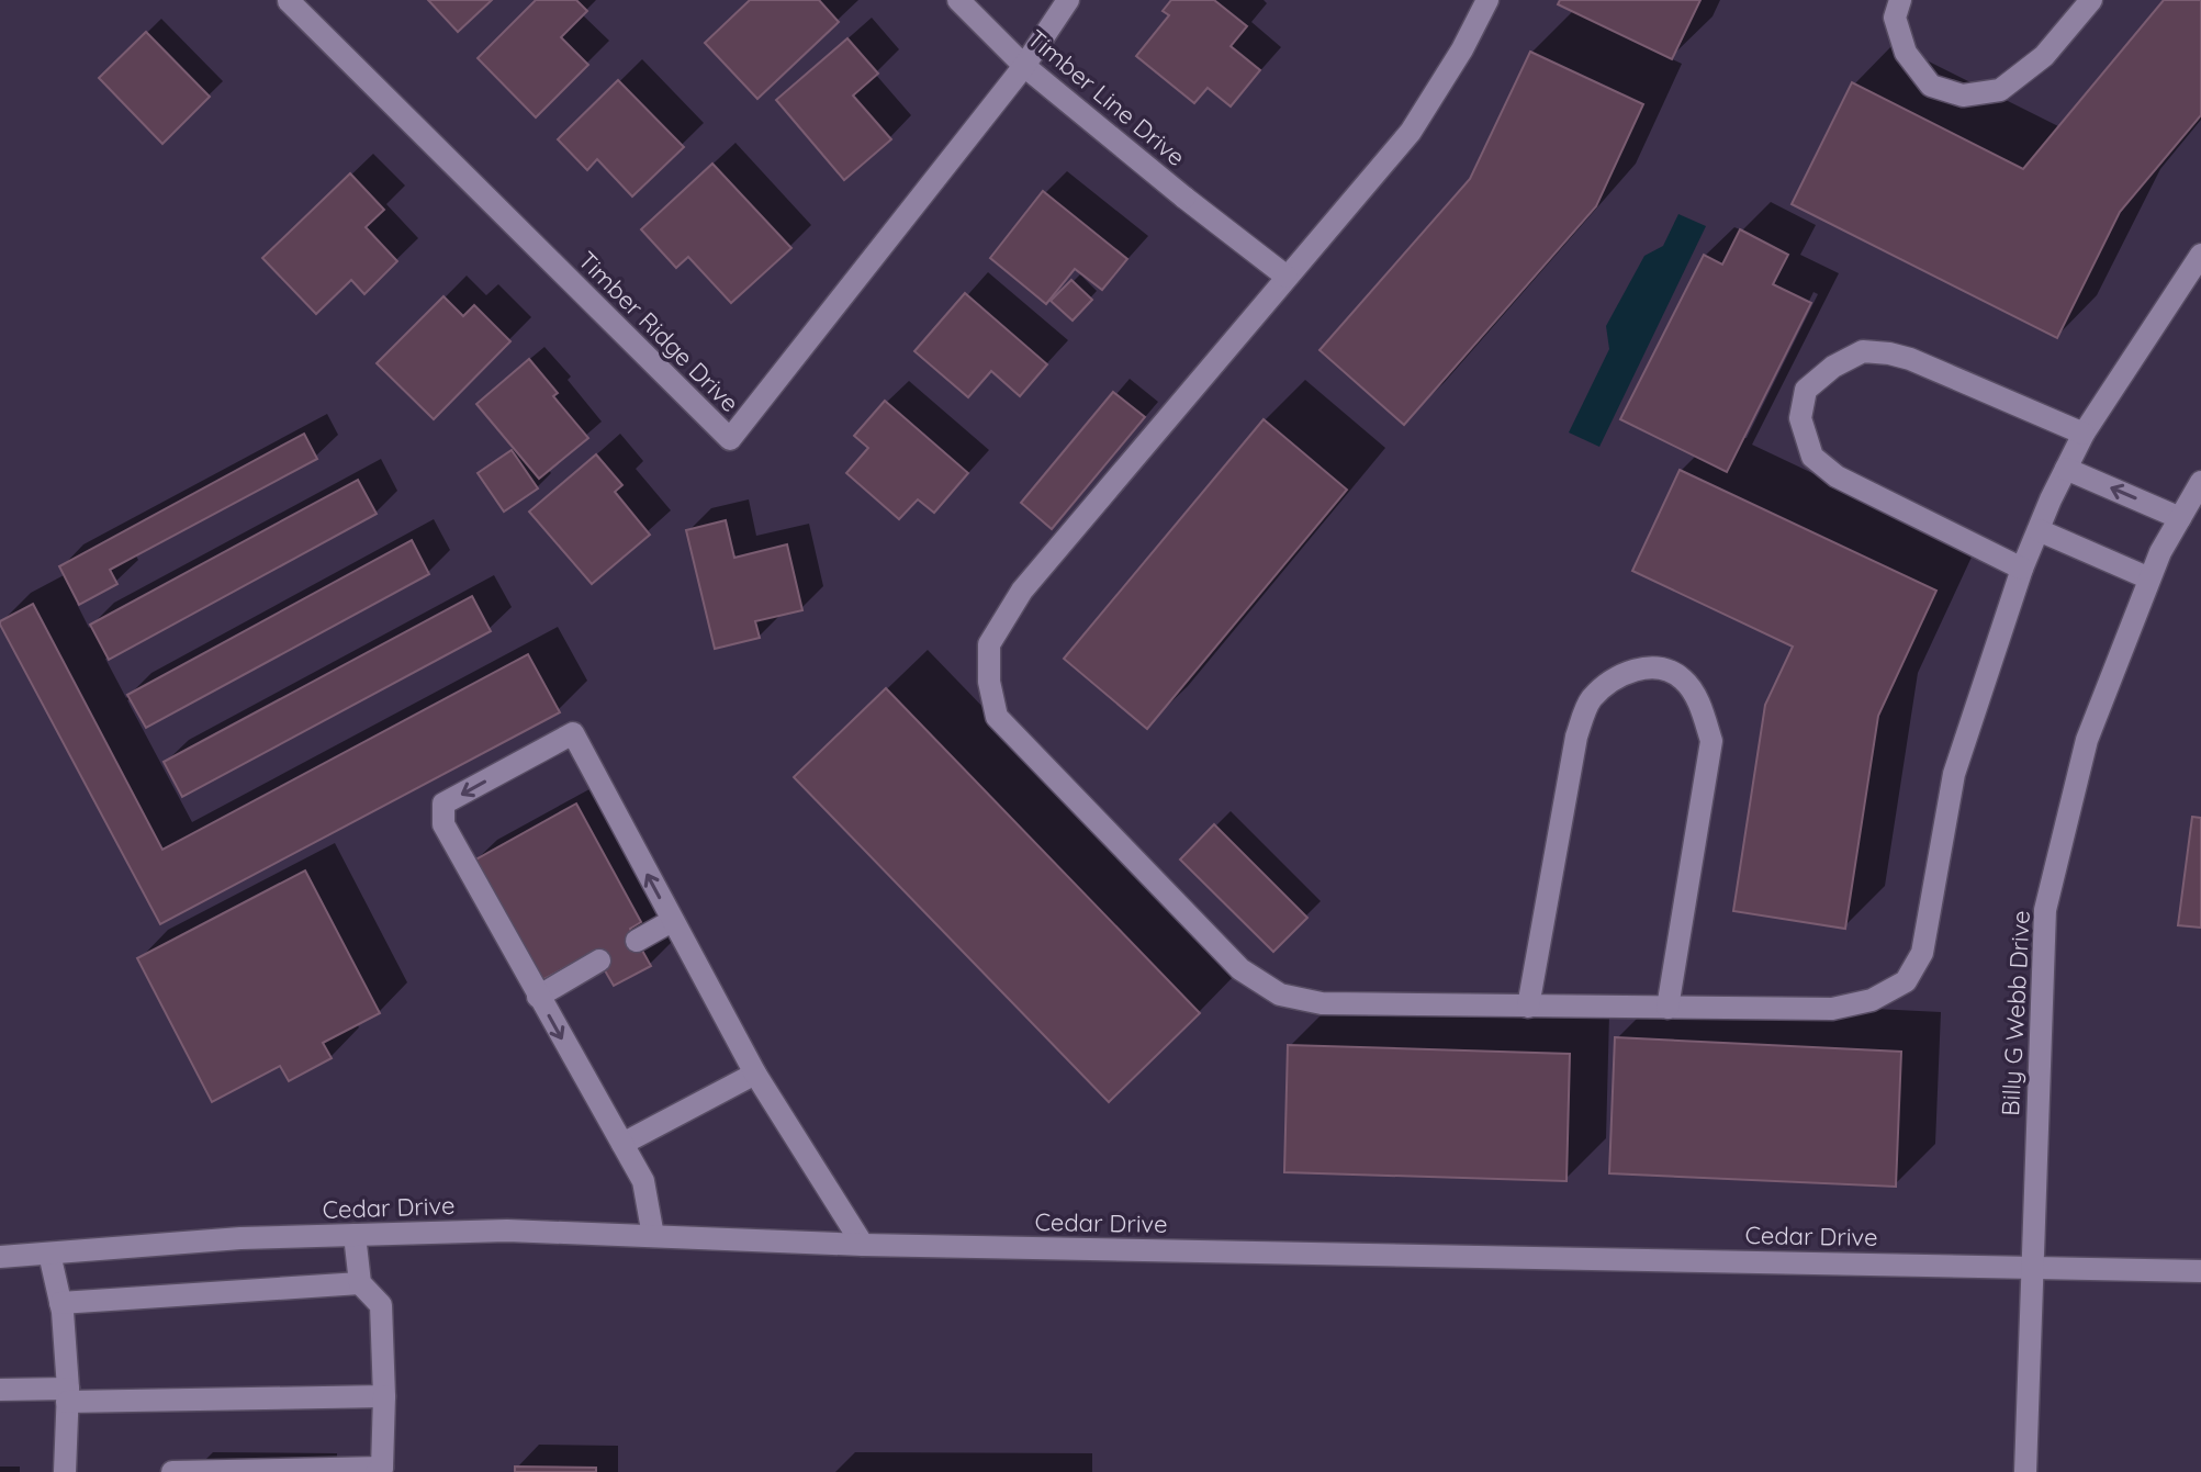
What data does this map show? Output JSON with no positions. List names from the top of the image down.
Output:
{
  "streets": {
    "street": [
      "Timber Line Drive",
      "Timber Ridge Drive",
      "Billy G Webb Drive",
      "Cedar Drive"
    ]
  },
  "crossings": [
    ["Timber Line Drive", "Timber Ridge Drive"],
    ["Billy G Webb Drive", "Cedar Drive"]
  ]
}
